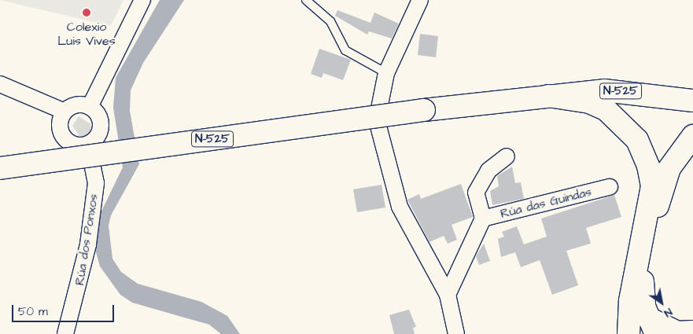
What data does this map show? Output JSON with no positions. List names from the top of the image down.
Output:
{
  "streets": {
    "highway": ["N-525"],
    "street": ["Rúa das Guindas", "Rúa dos Ponxos"]
  },
  "places": ["Colexio Luis Vives"],
  "scale_bar": "50 m",
  "north": "bottom right"
}
